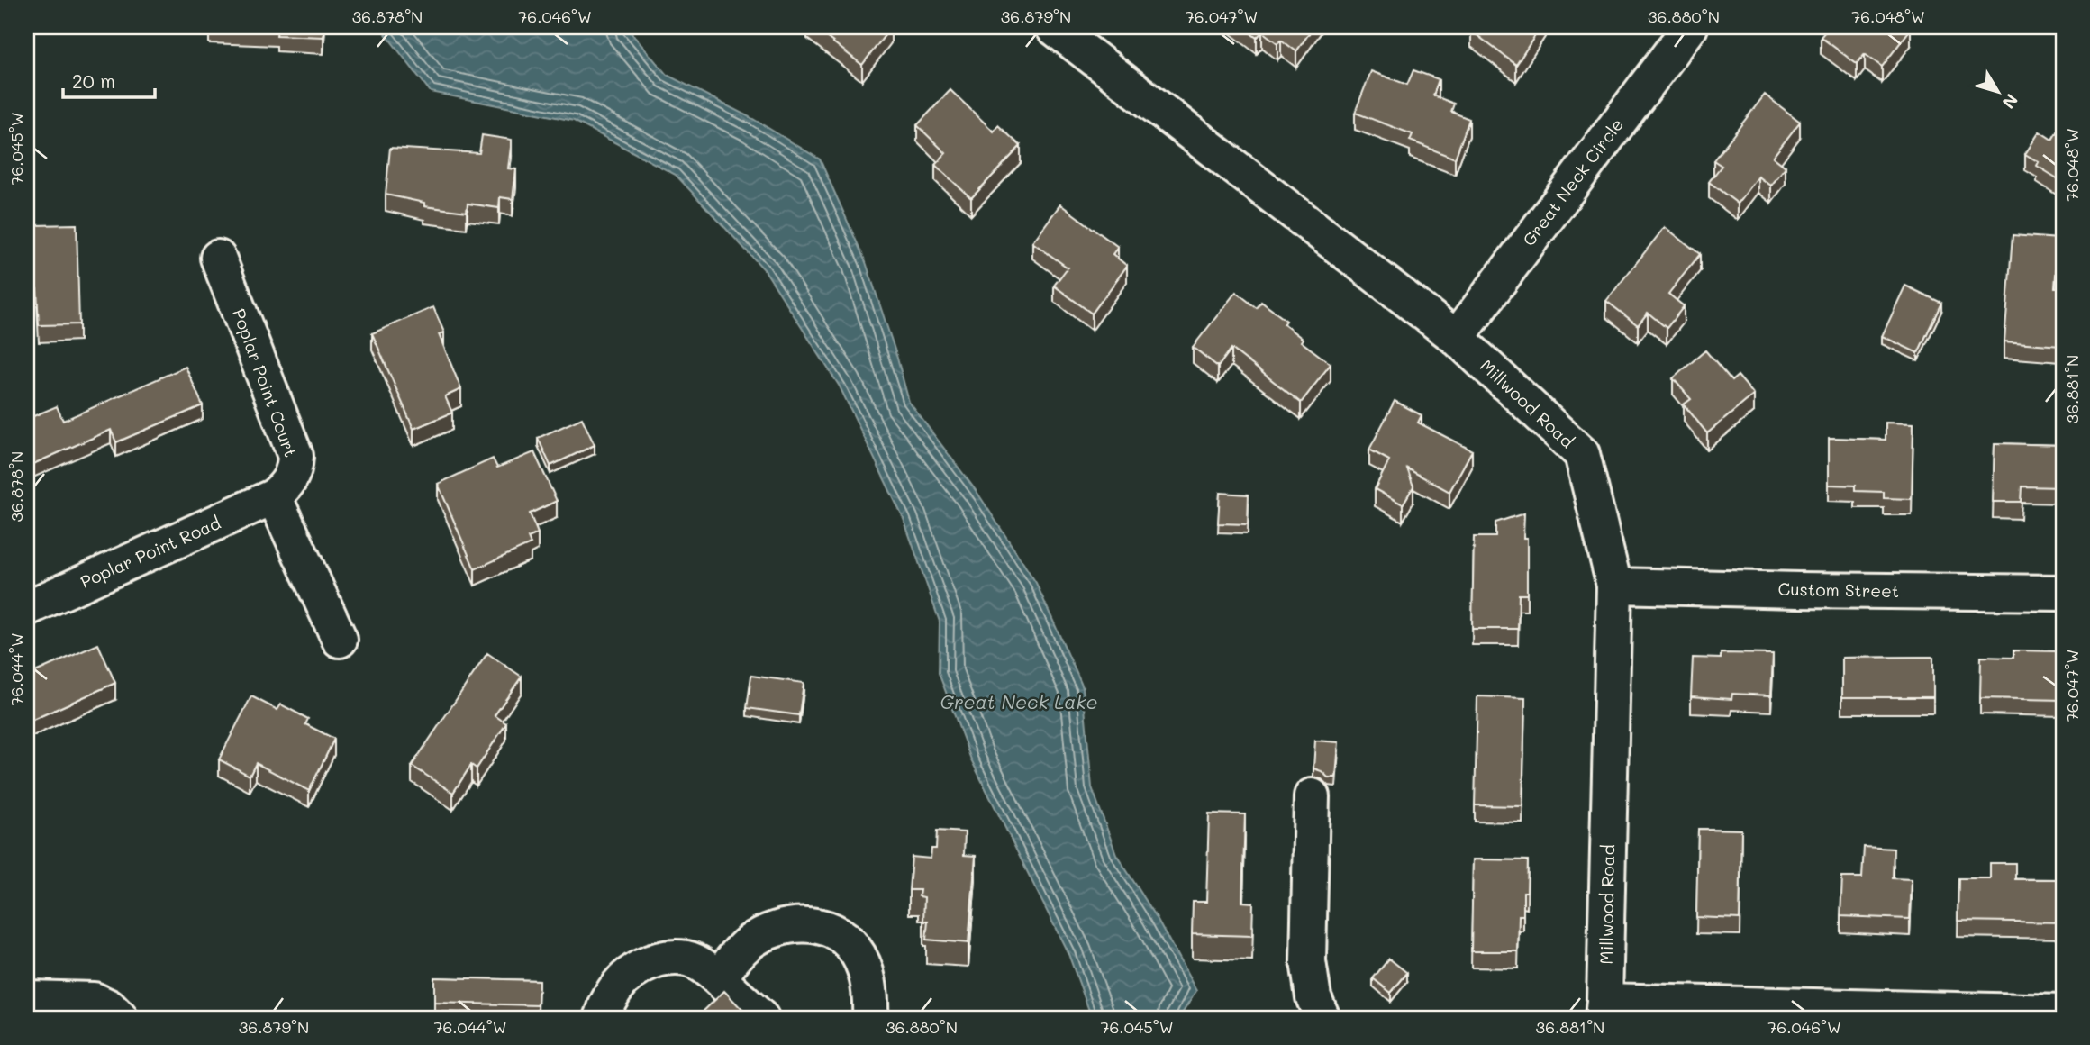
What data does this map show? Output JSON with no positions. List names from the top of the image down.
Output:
{
  "streets": {
    "street": [
      "Great Neck Circle",
      "Poplar Point Court",
      "Millwood Road",
      "Poplar Point Road",
      "Custom Street"
    ]
  },
  "crossings": [
    ["Great Neck Circle", "Millwood Road"],
    ["Poplar Point Court", "Poplar Point Road"],
    ["Millwood Road", "Custom Street"]
  ],
  "water": ["Great Neck Lake"],
  "scale_bar": "20 m",
  "north": "bottom right",
  "coordinates": [
    "36.878°N",
    "76.046°W",
    "36.879°N",
    "76.047°W",
    "36.880°N",
    "76.048°W",
    "76.045°W",
    "36.881°N",
    "76.044°W"
  ]
}
